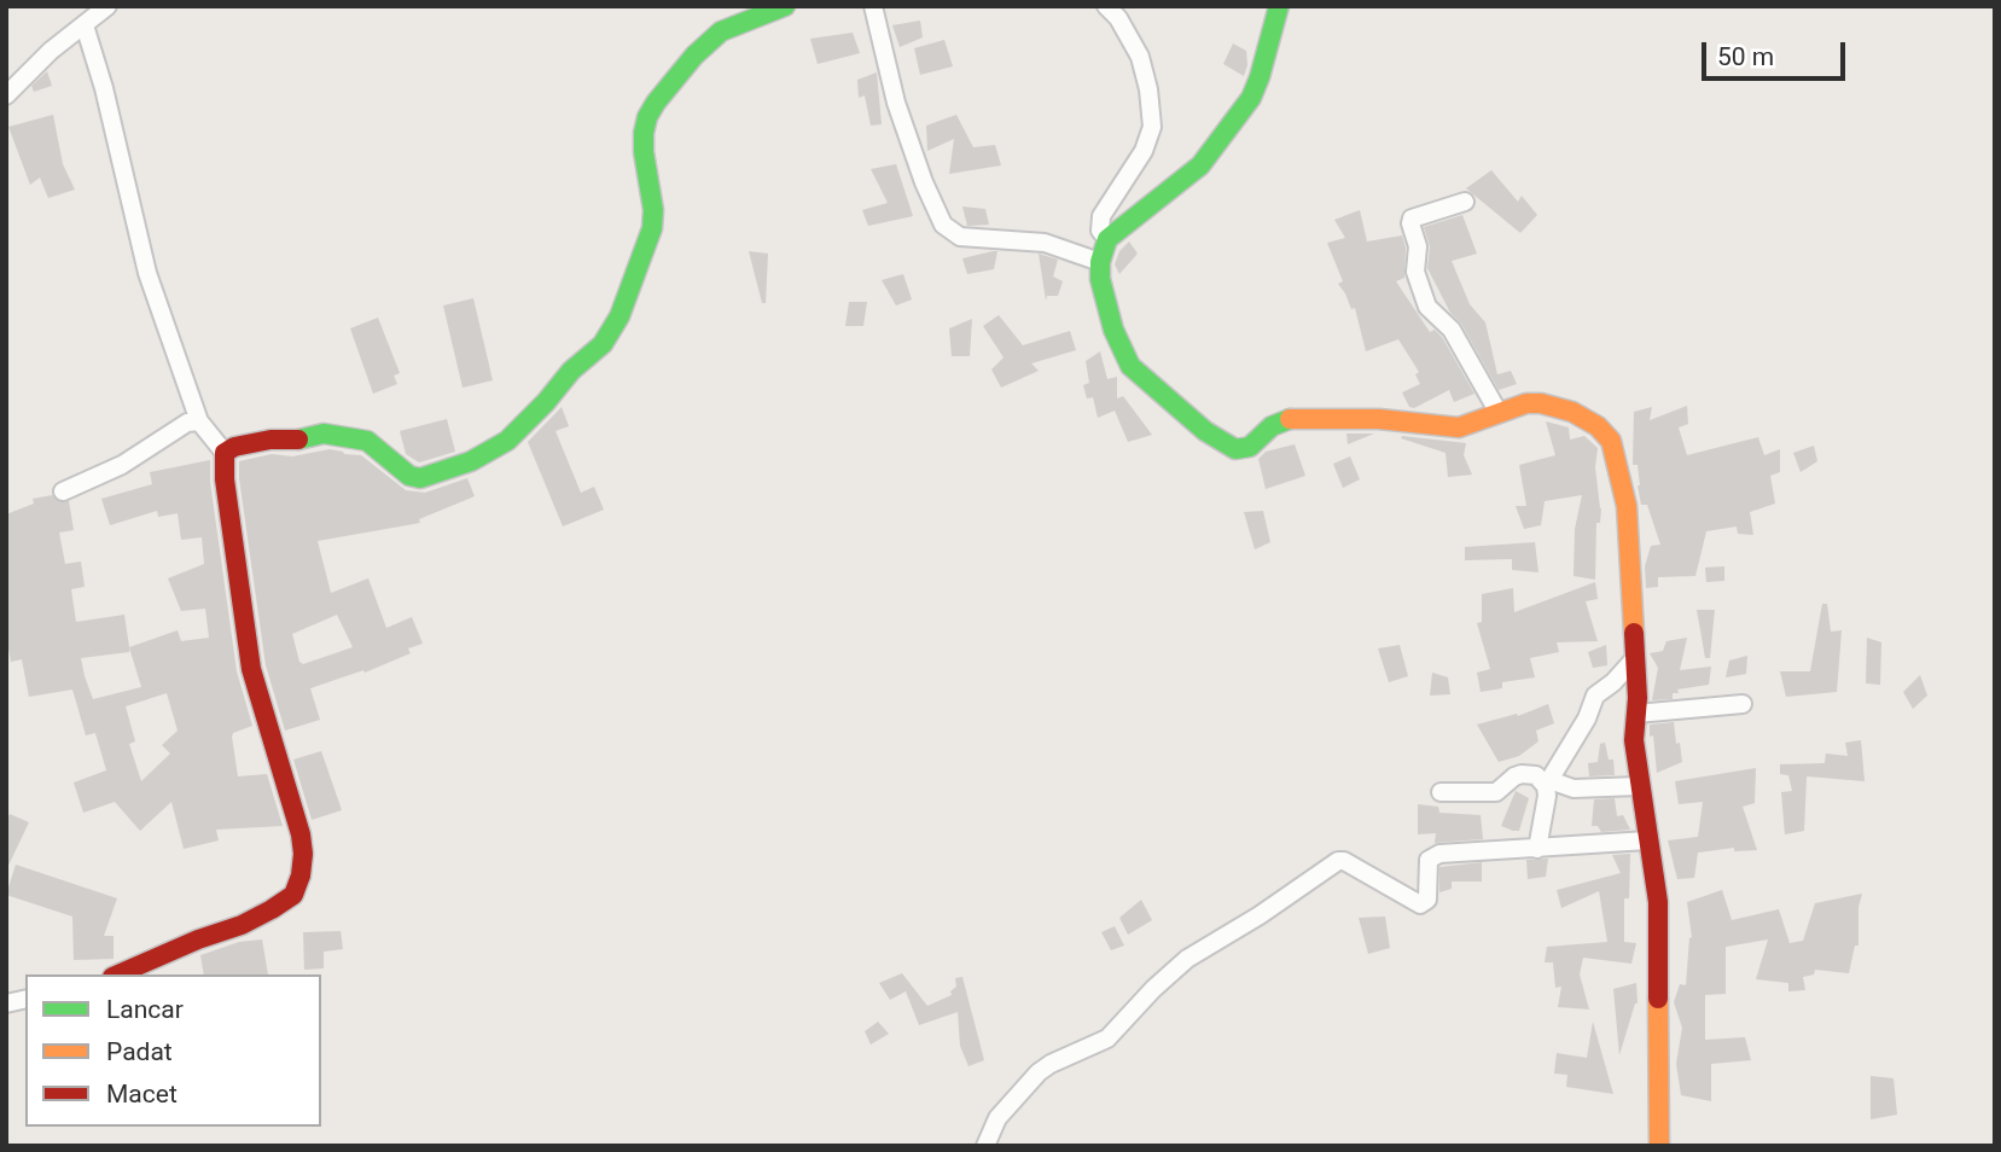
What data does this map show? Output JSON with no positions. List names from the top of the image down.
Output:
{
  "legend": ["Lancar", "Padat", "Macet"],
  "scale_bar": "50 m"
}
